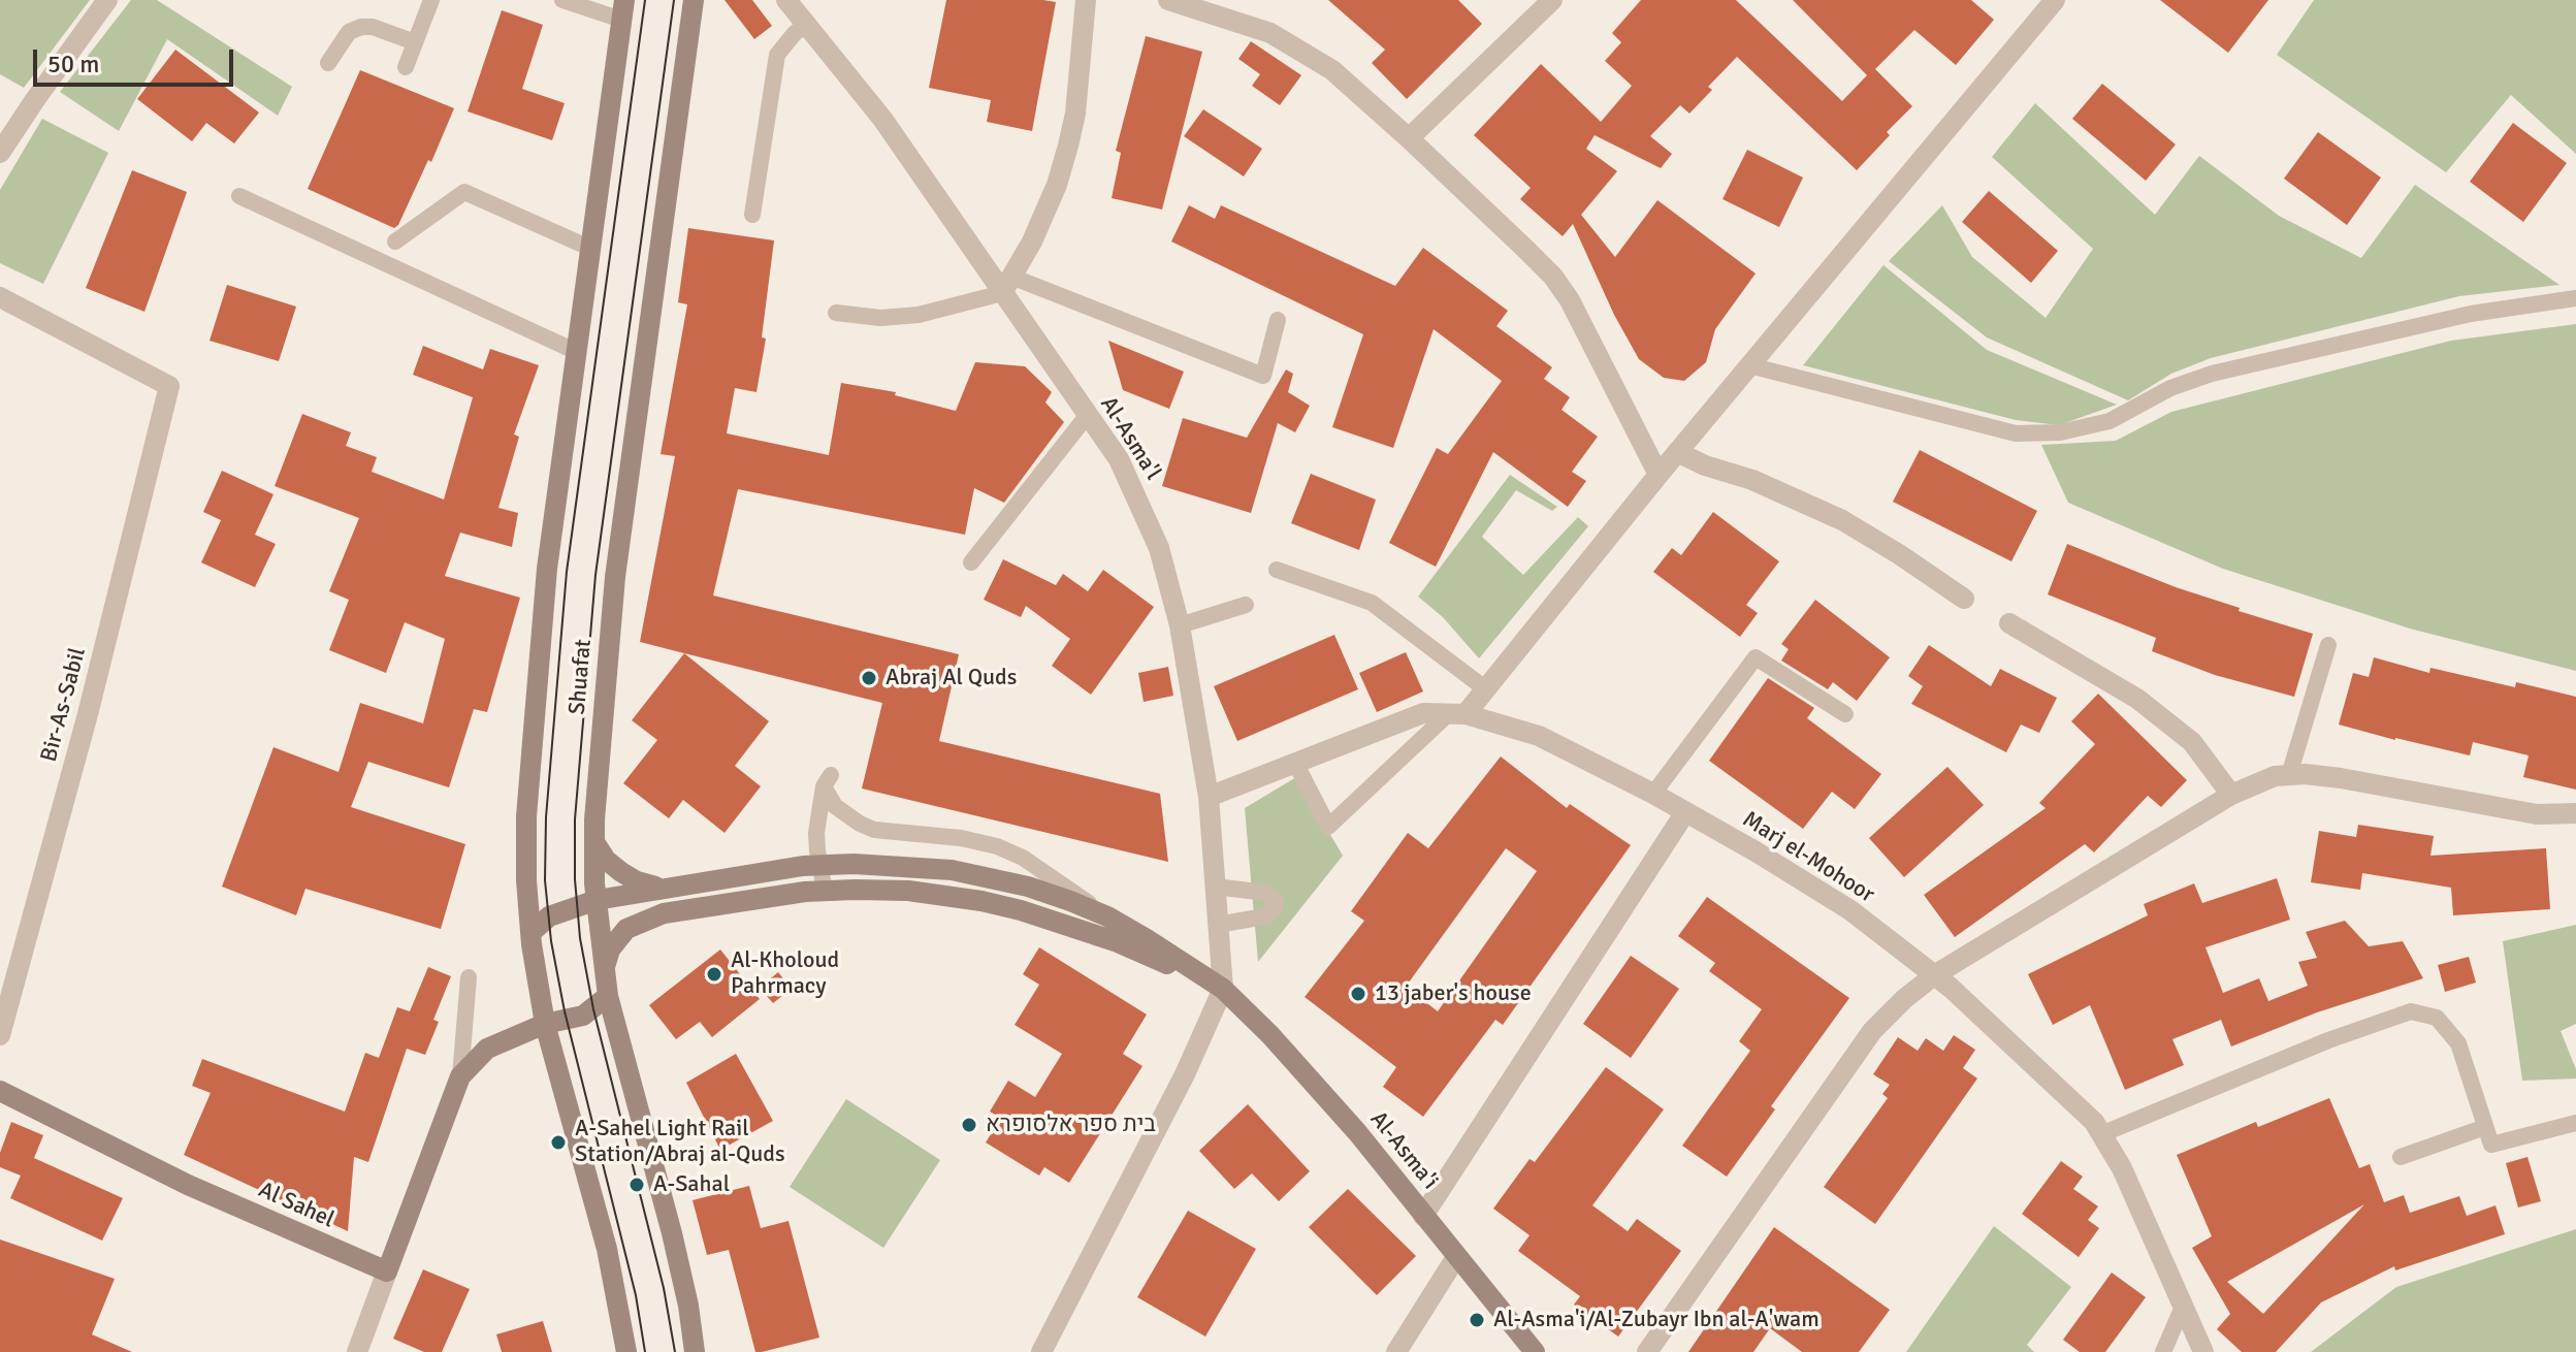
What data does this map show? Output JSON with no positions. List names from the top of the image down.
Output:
{
  "streets": {
    "street": [
      "Al-Asma'l",
      "Shuafat",
      "Bir-As-Sabil",
      "Marj el-Mohoor",
      "Al-Asma'i",
      "Al Sahel"
    ]
  },
  "crossings": [
    ["Al-Asma'l", "Marj el-Mohoor"],
    ["Al-Asma'l", "Al-Asma'i"]
  ],
  "places": [
    "Abraj Al Quds",
    "Al-Kholoud Pahrmacy",
    "13 jaber's house",
    "בית ספר אלסופרא",
    "A-Sahel Light Rail Station/Abraj al-Quds",
    "A-Sahal",
    "Al-Asma'i/Al-Zubayr Ibn al-A'wam"
  ],
  "scale_bar": "50 m"
}
